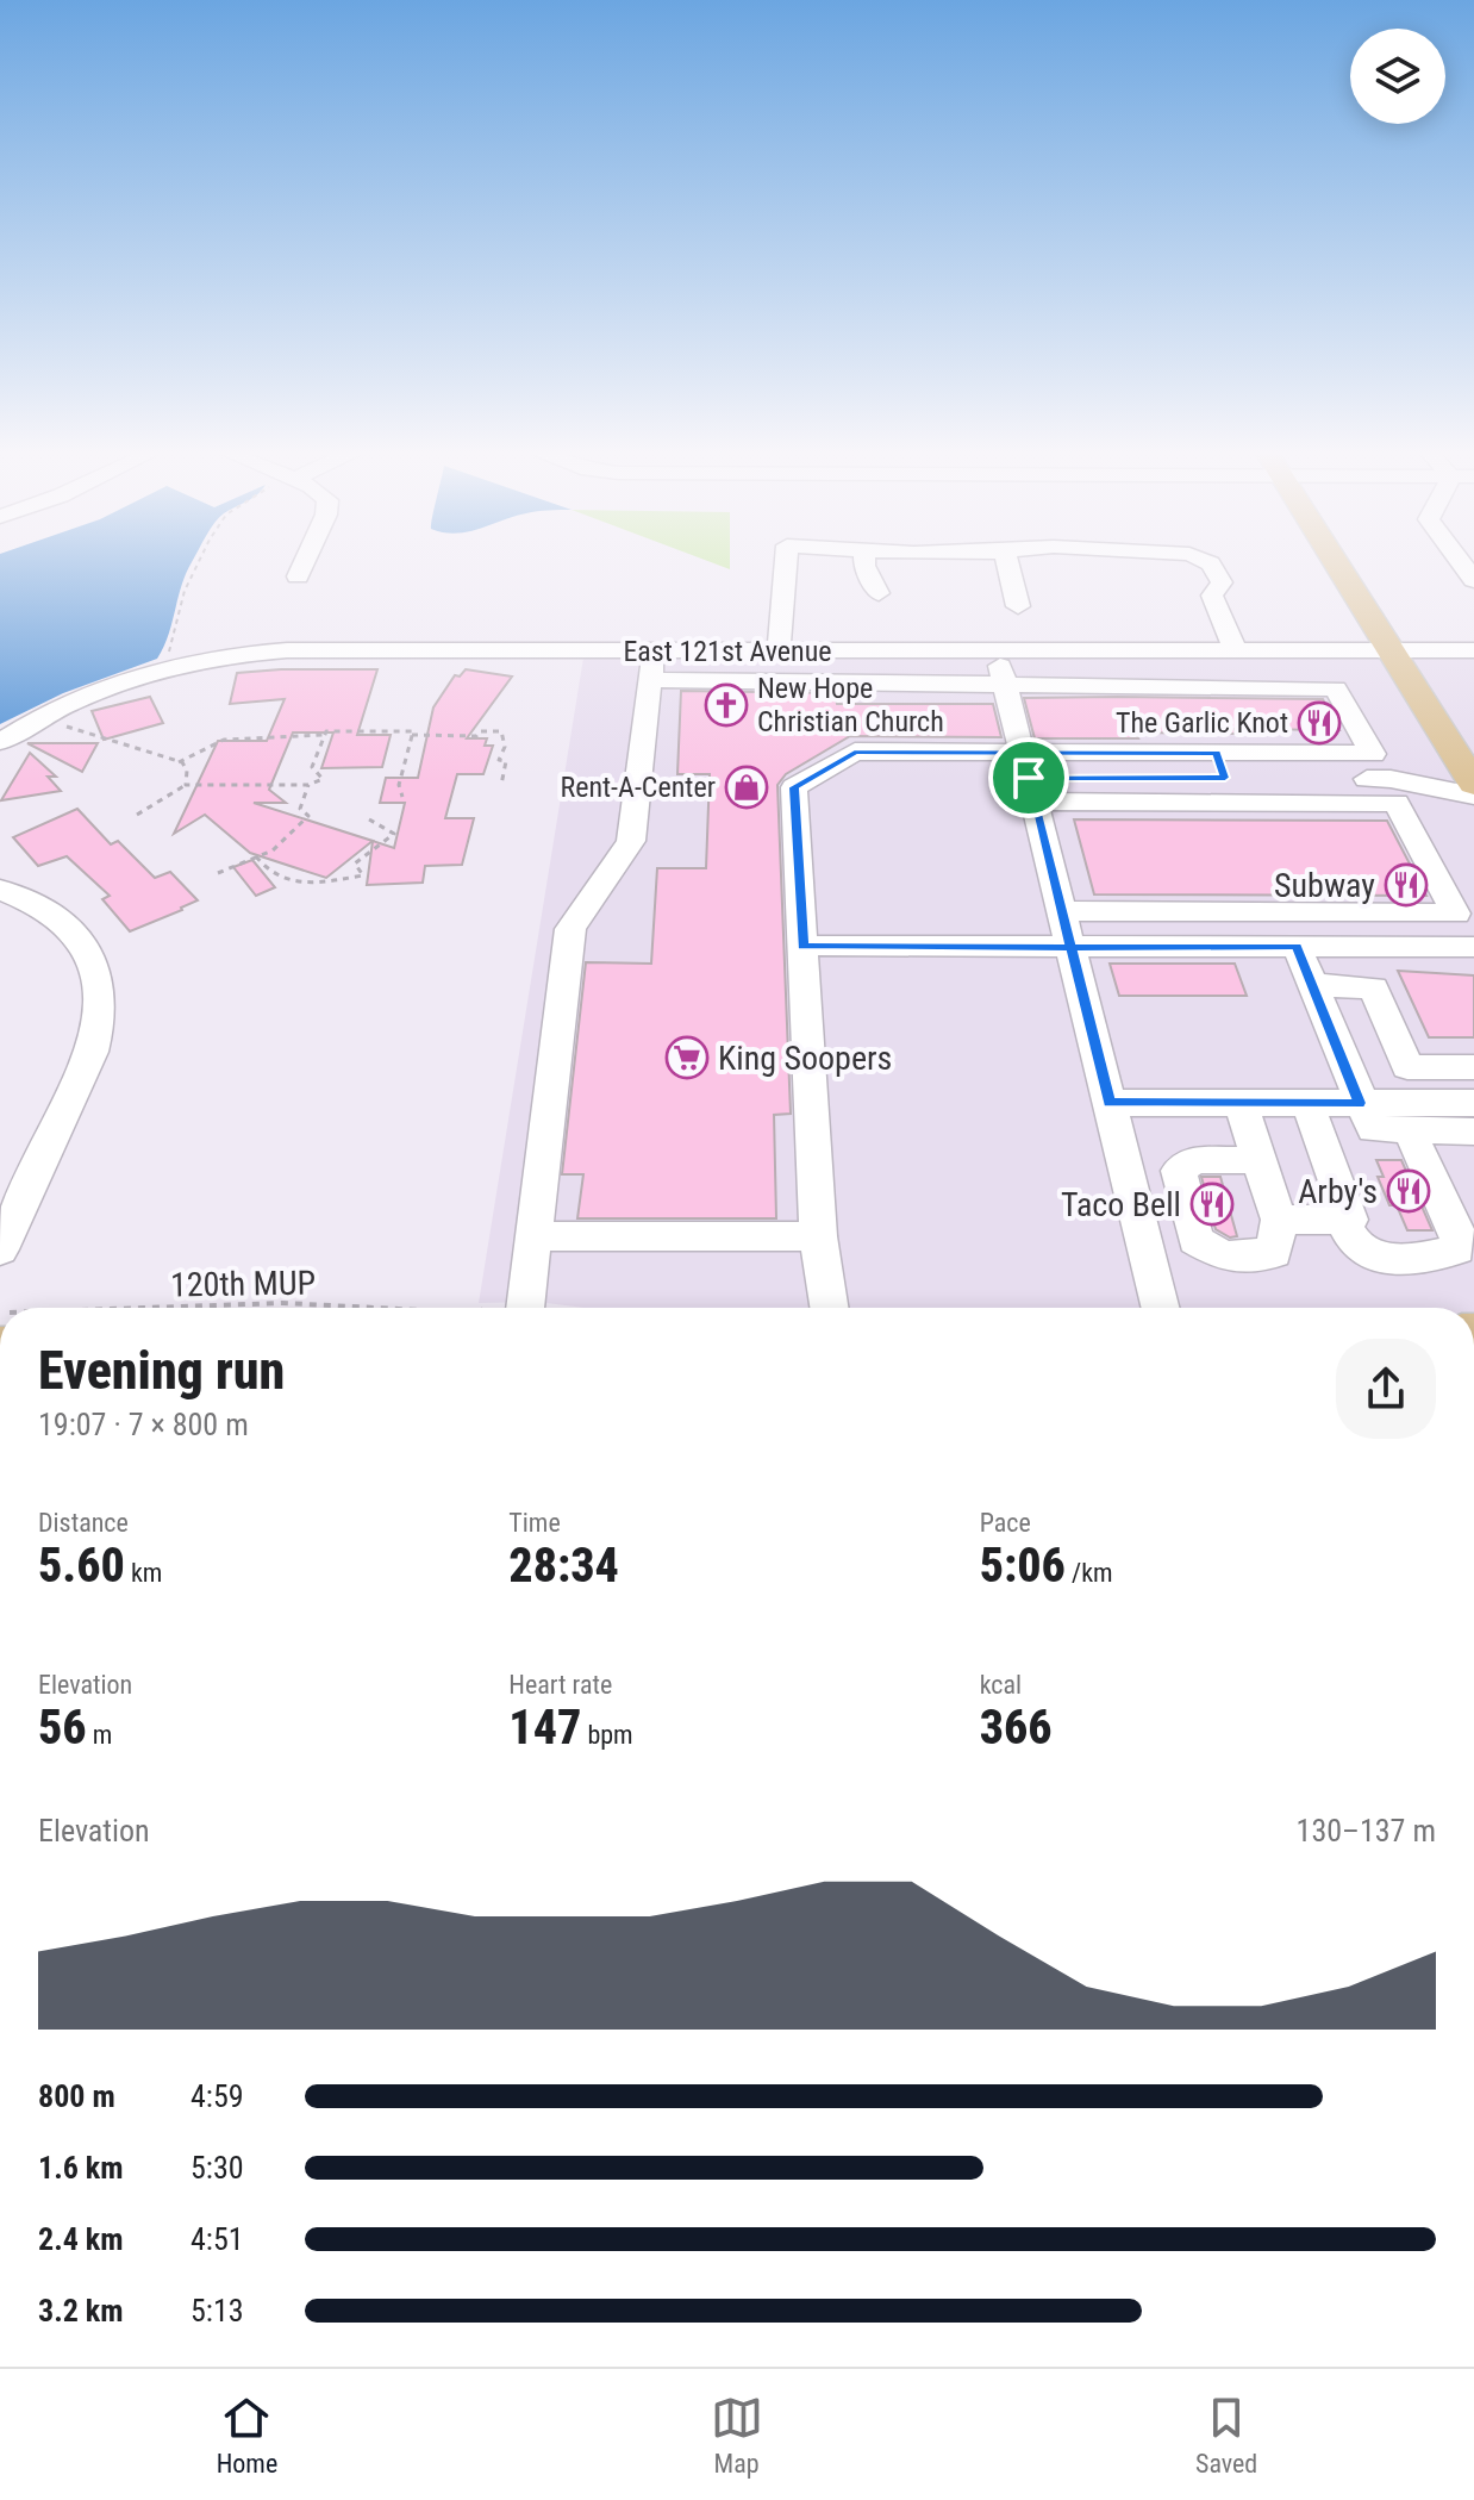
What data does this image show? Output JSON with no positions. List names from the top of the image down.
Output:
{
  "streets": {
    "street": ["East 121st Avenue"],
    "path": ["120th MUP"]
  },
  "places": {
    "church": ["New Hope Christian Church"],
    "restaurant": [
      "The Garlic Knot",
      "Subway",
      "Arby's",
      "Taco Bell"
    ],
    "shop": ["Rent-A-Center"],
    "supermarket": ["King Soopers"]
  },
  "page": {
    "heading": ["Evening run", "19:07 · 7 × 800 m"],
    "stats": [
      ["Distance", "5.60 km"],
      ["Time", "28:34"],
      ["Pace", "5:06 /km"],
      ["Elevation", "56 m"],
      ["Heart rate", "147 bpm"],
      ["kcal", "366"]
    ],
    "chart": ["Elevation", "130–137 m"],
    "list": [
      {
        "name": "800 m",
        "note": "4:59"
      },
      {
        "name": "1.6 km",
        "note": "5:30"
      },
      {
        "name": "2.4 km",
        "note": "4:51"
      },
      {
        "name": "3.2 km",
        "note": "5:13"
      }
    ],
    "tabs": ["Home", "Map", "Saved"]
  }
}
